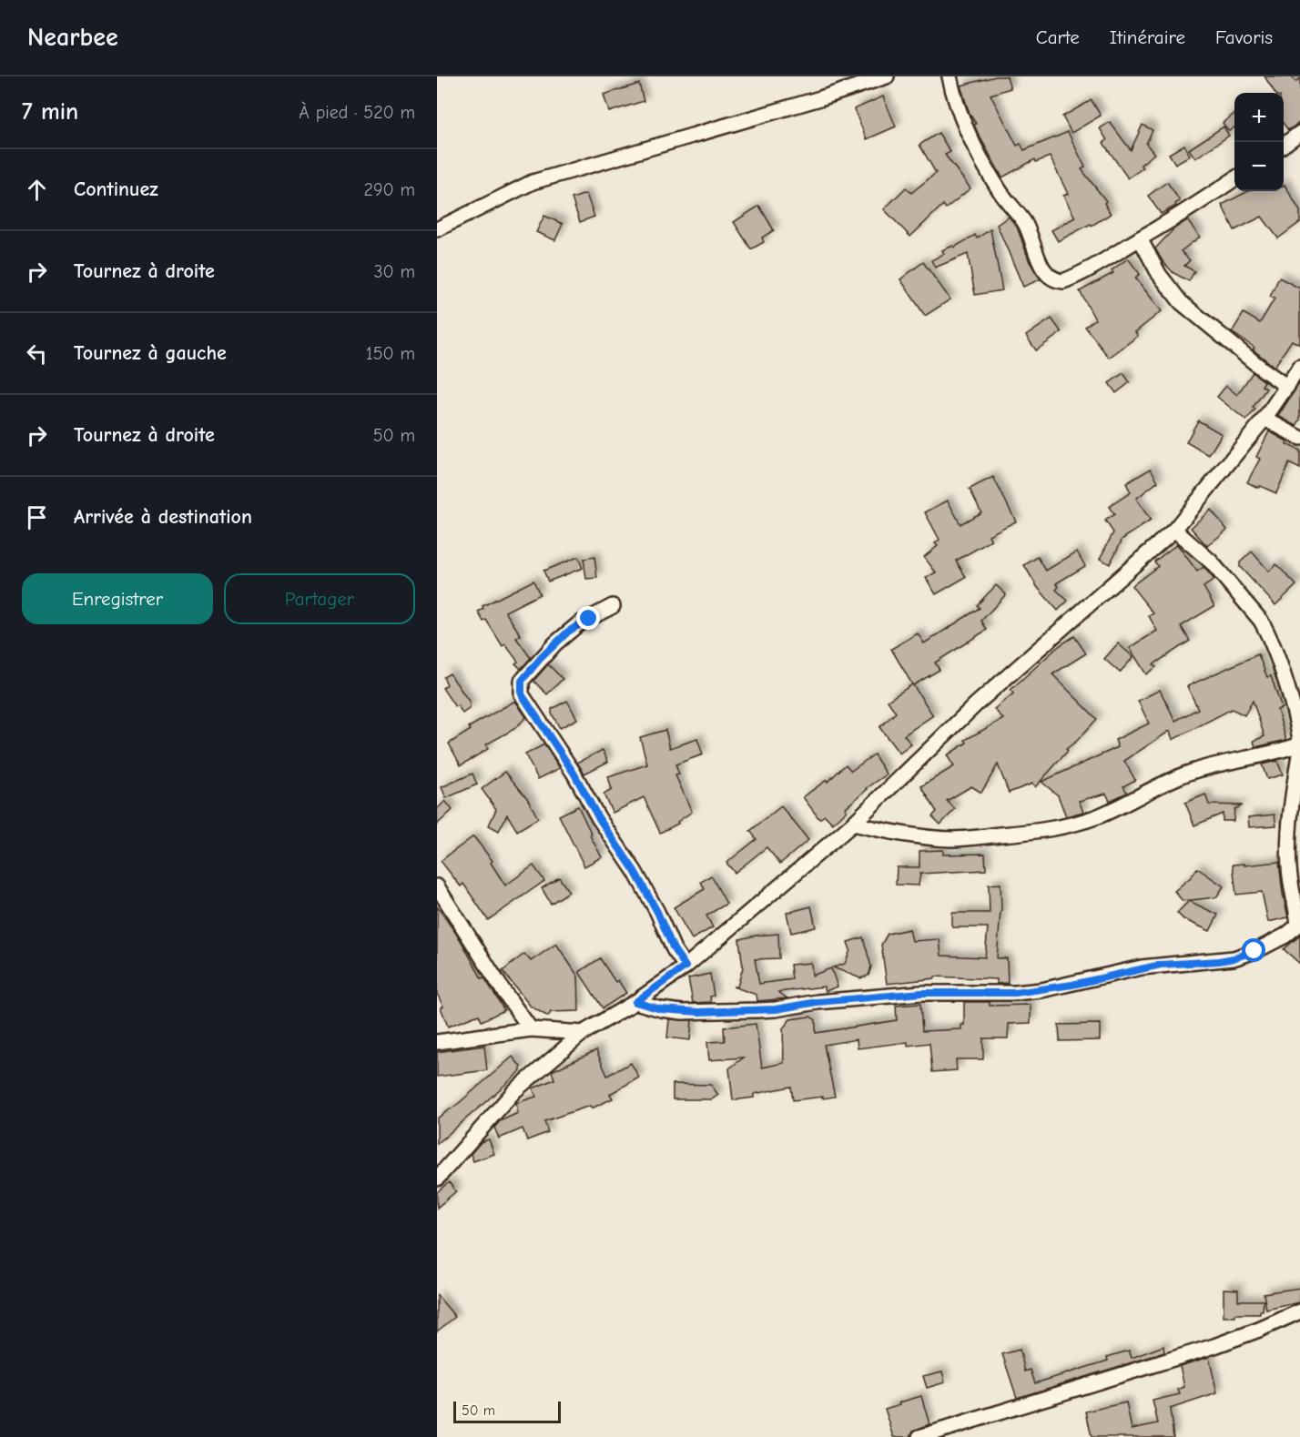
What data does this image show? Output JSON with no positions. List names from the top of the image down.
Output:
{
  "scale_bar": "50 m",
  "page": {
    "header": "Nearbee",
    "nav": ["Carte", "Itinéraire", "Favoris"],
    "heading": ["7 min", "À pied · 520 m"],
    "map_buttons": ["+", "−"],
    "list": [
      ["Continuez", "290 m"],
      ["Tournez à droite", "30 m"],
      ["Tournez à gauche", "150 m"],
      ["Tournez à droite", "50 m"],
      "Arrivée à destination"
    ],
    "buttons": ["Enregistrer", "Partager"],
    "scale": "50 m"
  }
}
